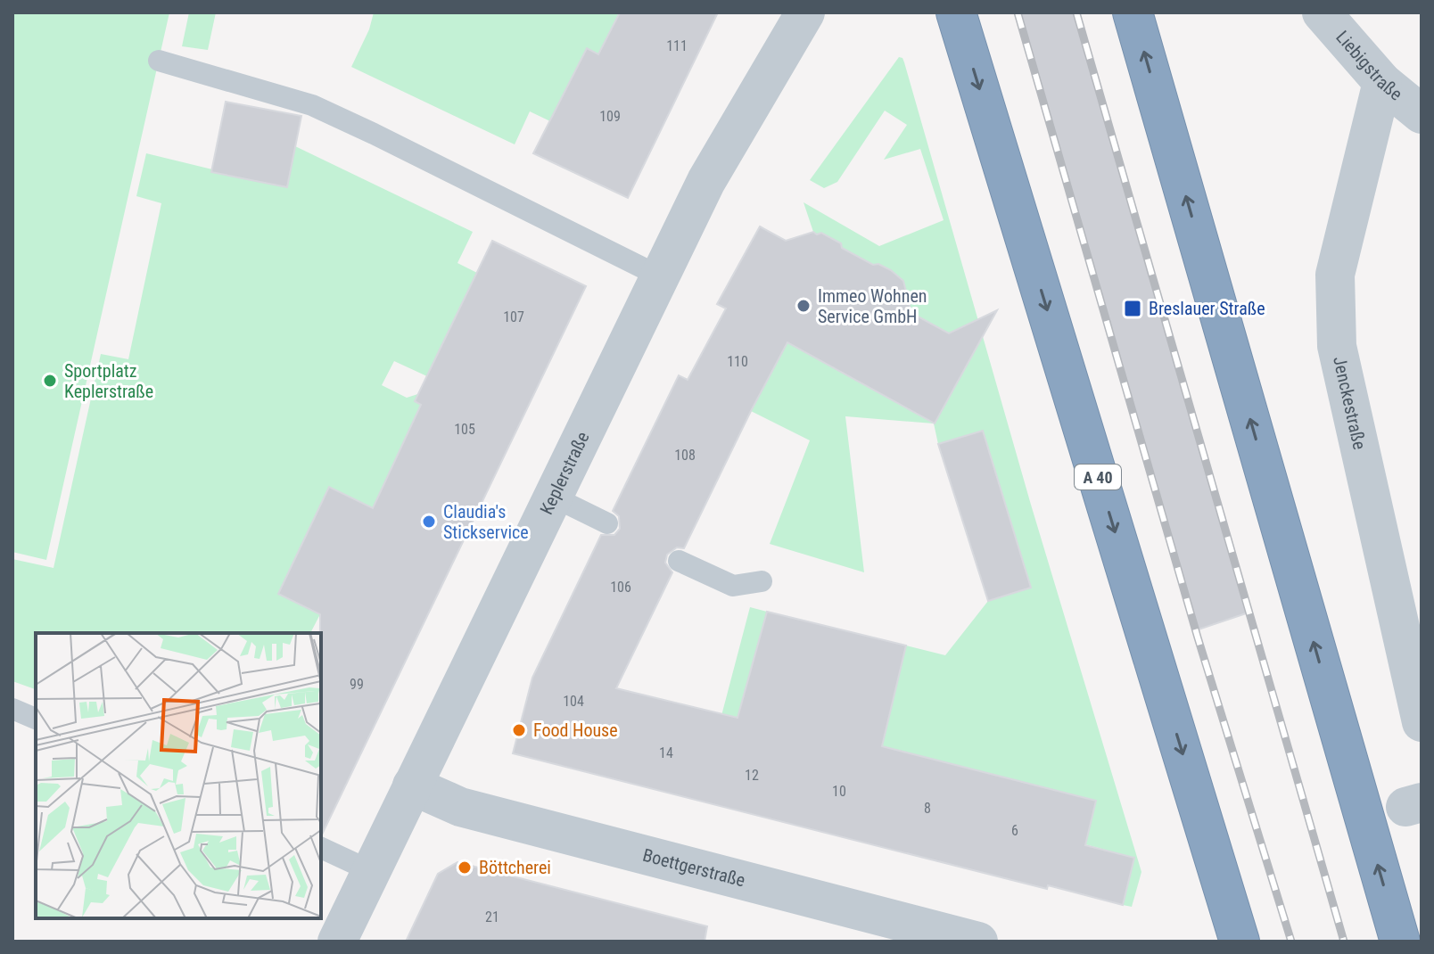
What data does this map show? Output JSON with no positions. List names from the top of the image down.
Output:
{
  "streets": {
    "highway": ["A 40"],
    "street": [
      "Liebigstraße",
      "Jenckestraße",
      "Keplerstraße",
      "Boettgerstraße"
    ]
  },
  "crossings": [
    ["Liebigstraße", "Jenckestraße"],
    ["Keplerstraße", "Boettgerstraße"]
  ],
  "places": {
    "other": [
      "Immeo Wohnen Service GmbH",
      "Sportplatz Keplerstraße",
      "Claudia's Stickservice",
      "Food House",
      "Böttcherei"
    ],
    "transit": ["Breslauer Straße"]
  },
  "house_numbers": [
    "111",
    "109",
    "107",
    "110",
    "105",
    "108",
    "106",
    "99",
    "104",
    "14",
    "12",
    "10",
    "8",
    "6",
    "21"
  ]
}
